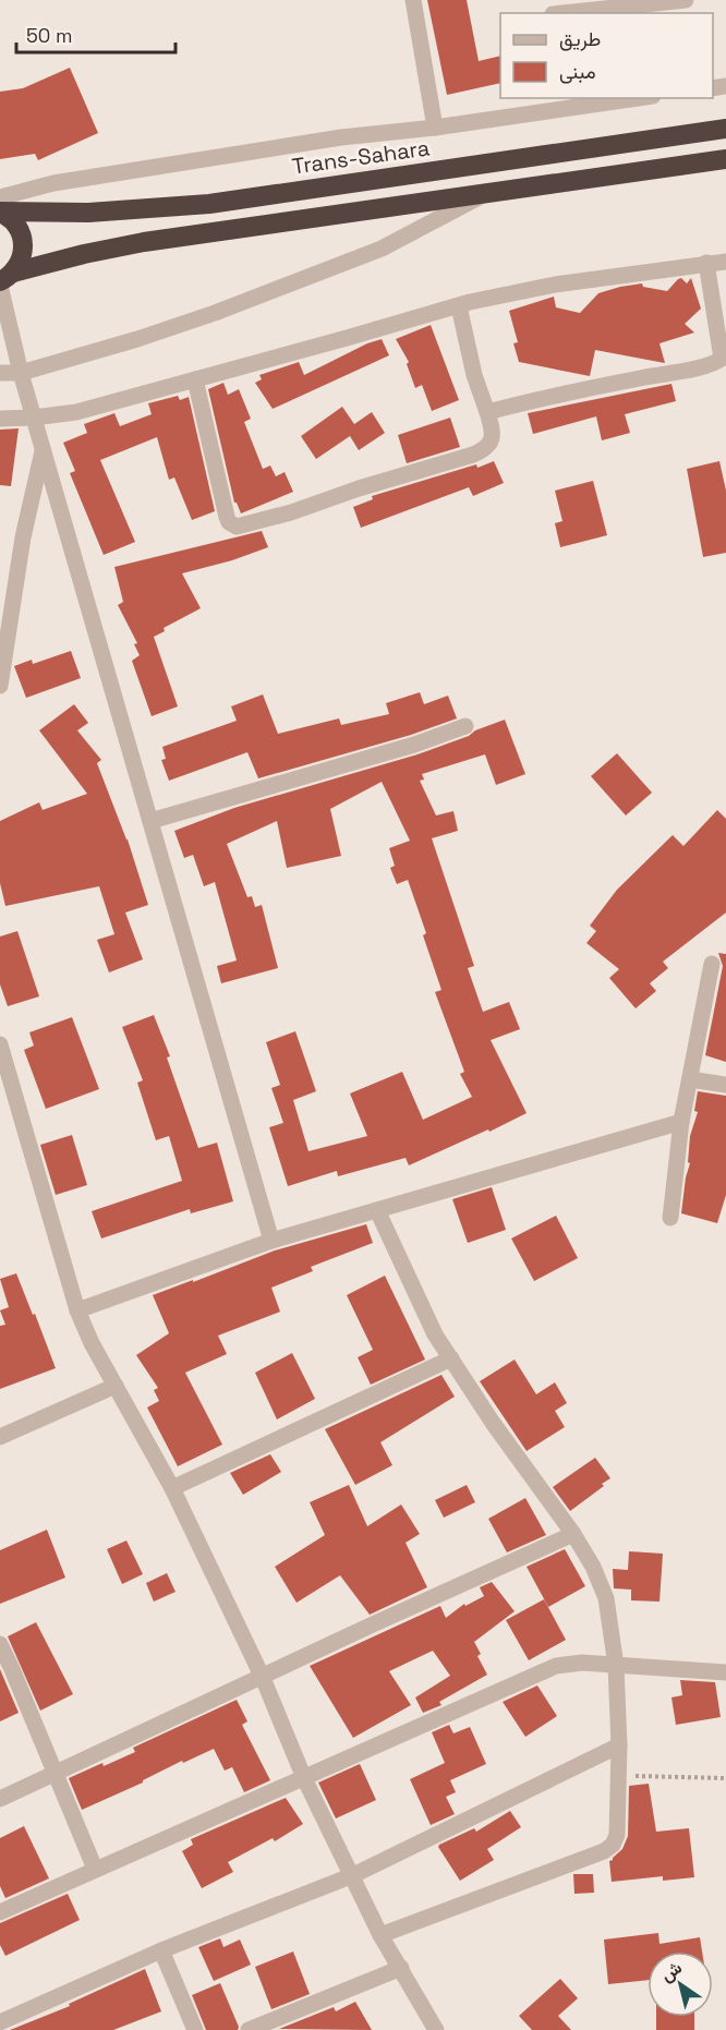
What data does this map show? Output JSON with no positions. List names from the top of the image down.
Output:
{
  "streets": {
    "highway": ["Trans-Sahara"]
  },
  "legend": ["طريق", "مبنى"],
  "scale_bar": "50 m",
  "north": "top left"
}
